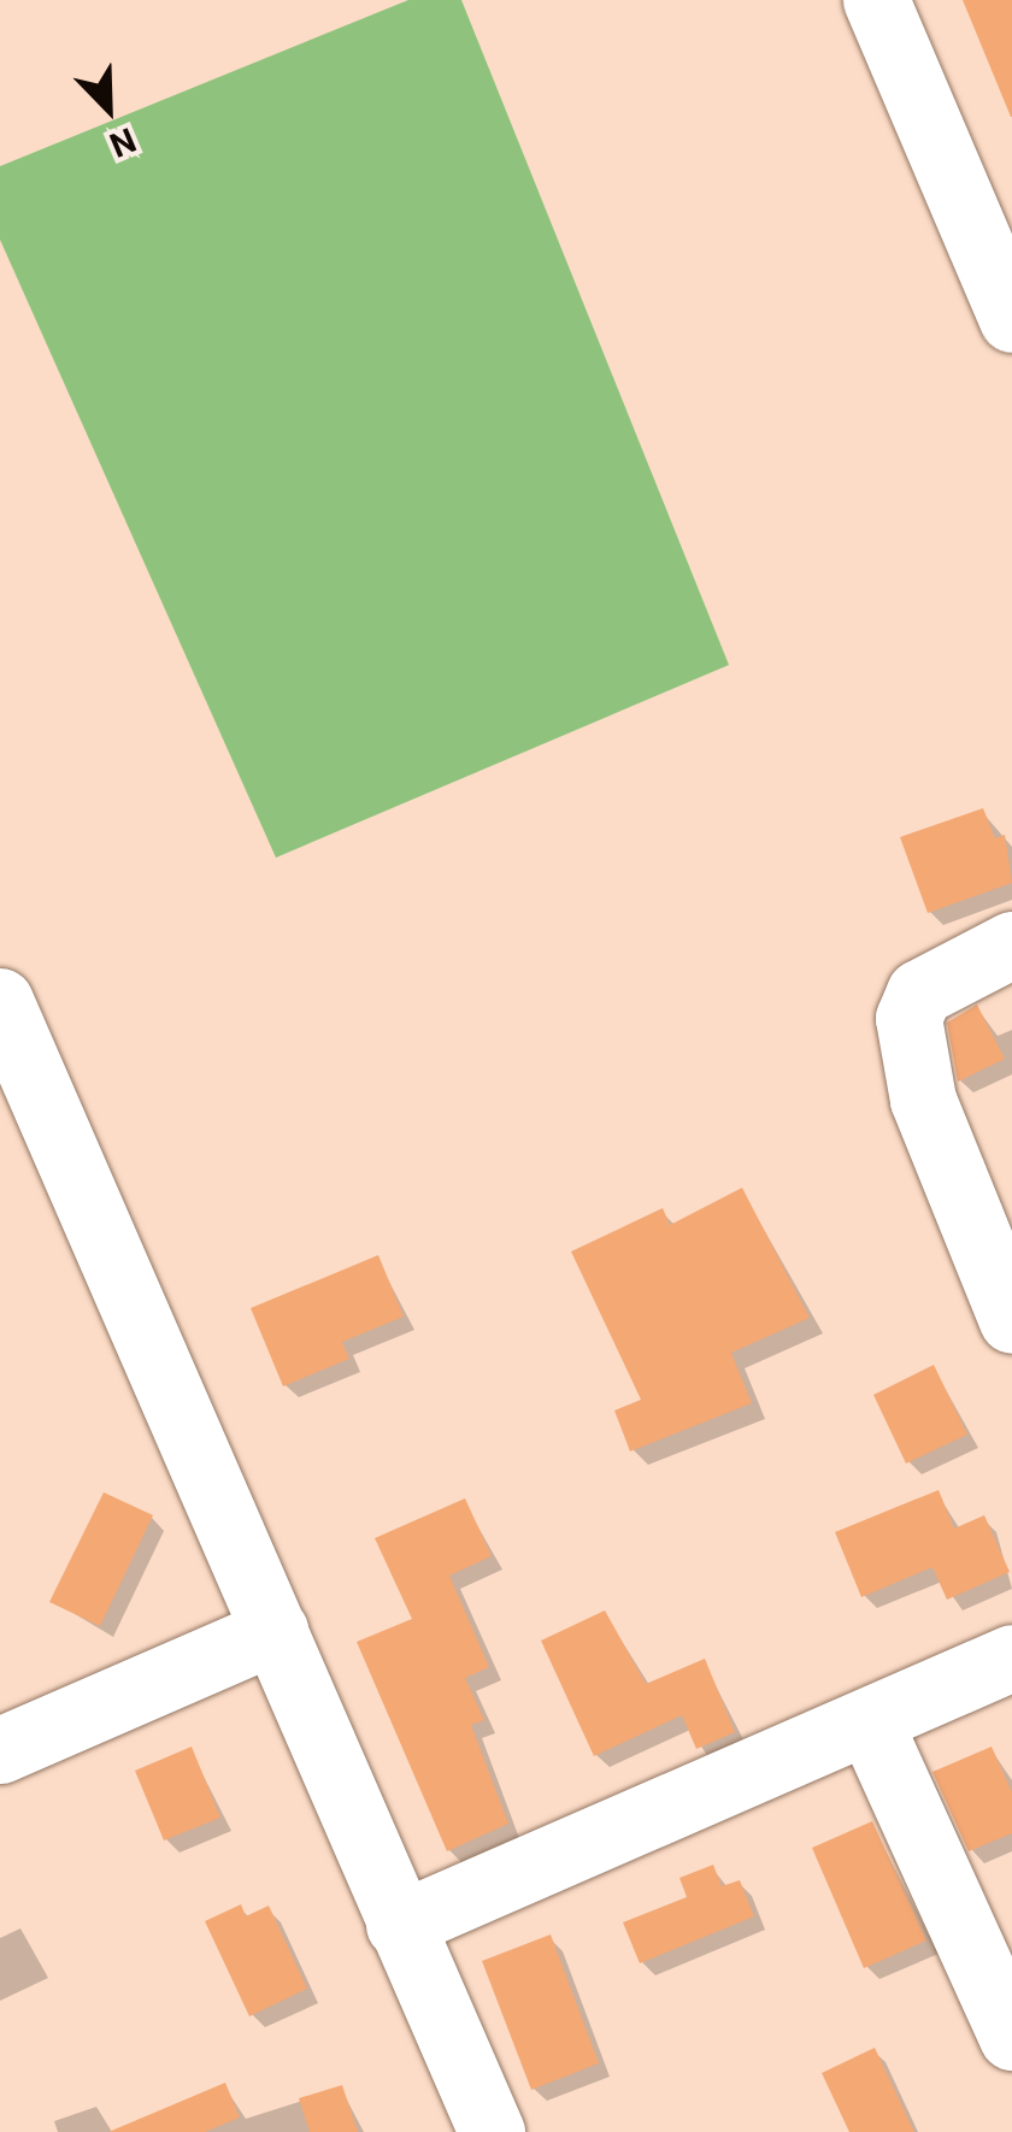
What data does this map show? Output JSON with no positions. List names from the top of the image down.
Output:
{
  "north": "bottom right"
}
